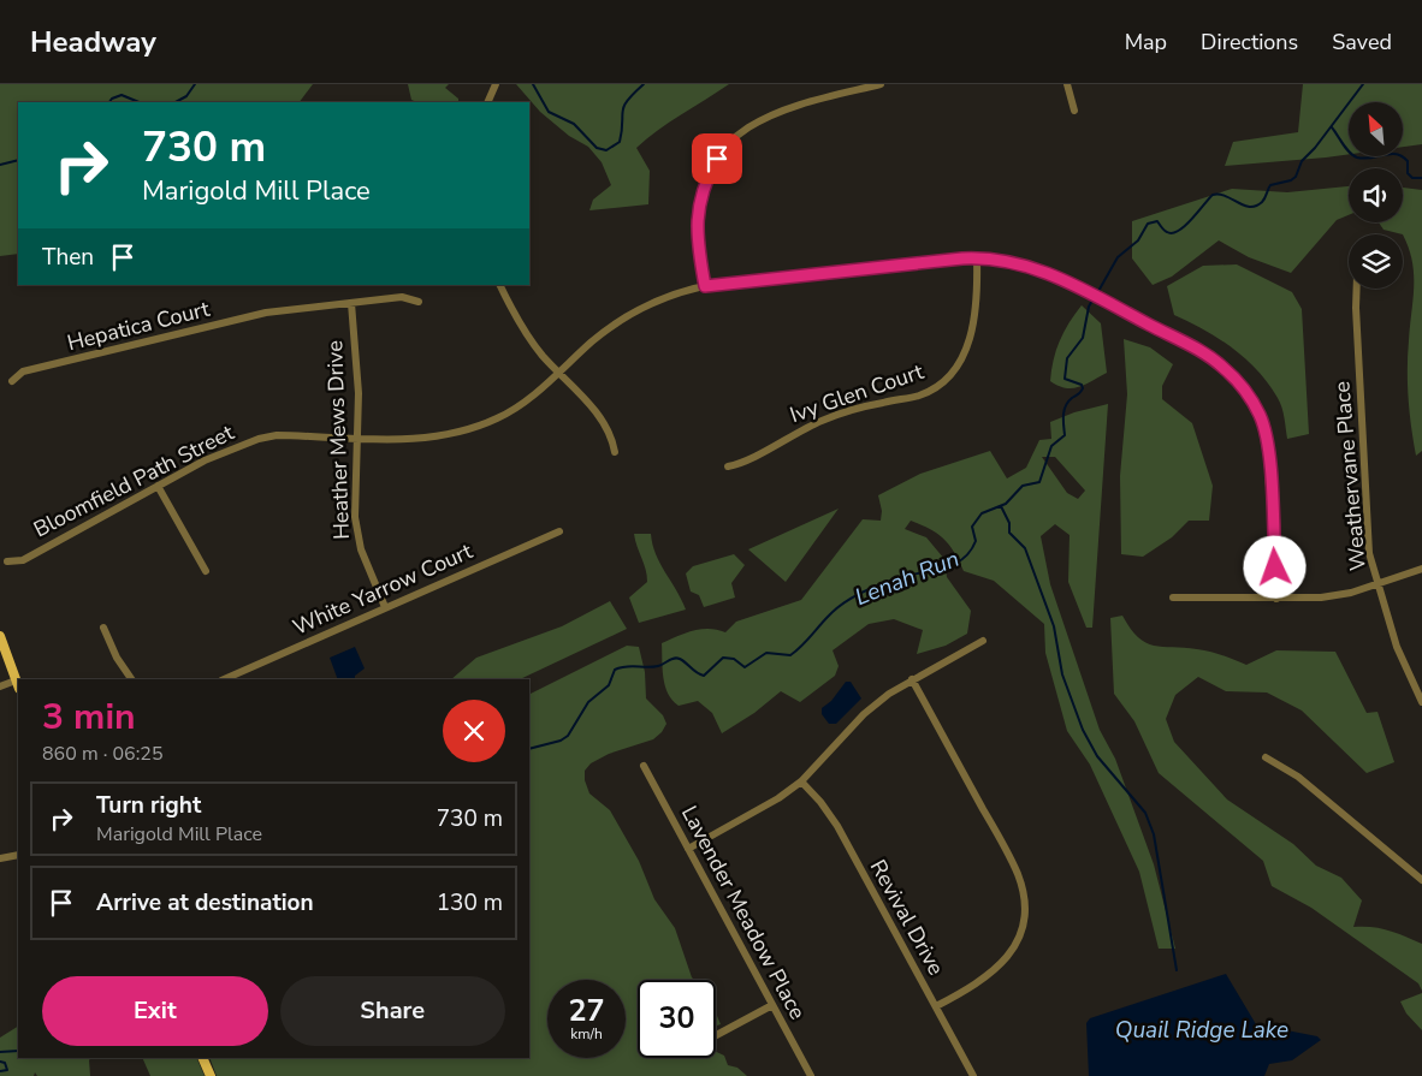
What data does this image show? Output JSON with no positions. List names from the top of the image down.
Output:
{
  "streets": {
    "street": [
      "Hepatica Court",
      "Ivy Glen Court",
      "Heather Mews Drive",
      "Weathervane Place",
      "Bloomfield Path Street",
      "White Yarrow Court",
      "Lavender Meadow Place",
      "Revival Drive"
    ]
  },
  "crossings": [
    ["Hepatica Court", "Heather Mews Drive"],
    ["Ivy Glen Court", "Bloomfield Path Street"],
    ["Heather Mews Drive", "Bloomfield Path Street"],
    ["Heather Mews Drive", "White Yarrow Court"]
  ],
  "water": ["Lenah Run", "Quail Ridge Lake"],
  "north": "top left",
  "page": {
    "header": "Headway",
    "nav": ["Map", "Directions", "Saved"],
    "turn": ["730 m", "Marigold Mill Place"],
    "then": "Then",
    "heading": ["3 min", "860 m · 06:25"],
    "list": [
      {
        "name": "Turn right",
        "note": "Marigold Mill Place",
        "value": "730 m"
      },
      {
        "name": "Arrive at destination",
        "value": "130 m"
      }
    ],
    "buttons": ["Exit", "Share"],
    "speed": "27 km/h",
    "limit": "30"
  }
}
